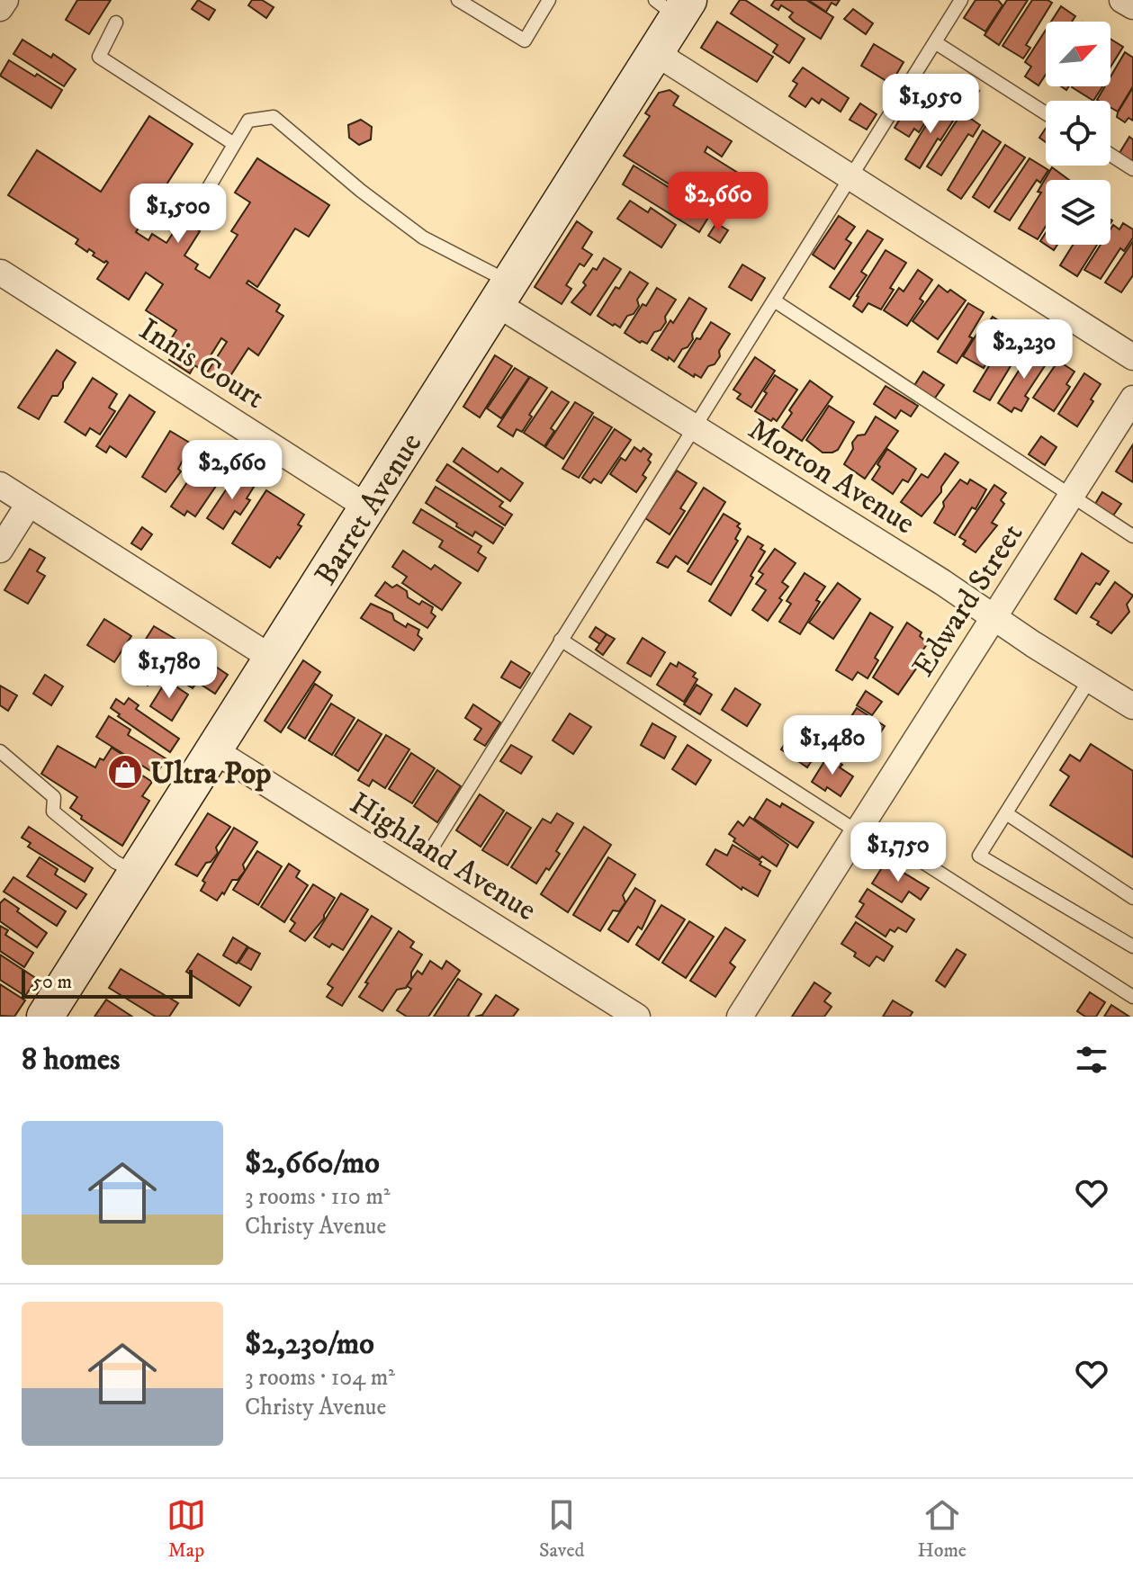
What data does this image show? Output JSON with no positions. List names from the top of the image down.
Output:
{
  "streets": {
    "street": [
      "Innis Court",
      "Morton Avenue",
      "Barret Avenue",
      "Edward Street",
      "Highland Avenue"
    ]
  },
  "crossings": [
    ["Innis Court", "Barret Avenue"],
    ["Morton Avenue", "Barret Avenue"],
    ["Morton Avenue", "Edward Street"],
    ["Barret Avenue", "Highland Avenue"]
  ],
  "places": {
    "shop": ["Ultra Pop"]
  },
  "scale_bar": "50 m",
  "north": "top right",
  "page": {
    "price": [
      "$1,950",
      "$2,660",
      "$1,500",
      "$2,230",
      "$2,660",
      "$1,780",
      "$1,480",
      "$1,750"
    ],
    "scale": "50 m",
    "heading": "8 homes",
    "list": [
      {
        "name": "$2,660/mo",
        "note": "3 rooms · 110 m² · Christy Avenue"
      },
      {
        "name": "$2,230/mo",
        "note": "3 rooms · 104 m² · Christy Avenue"
      }
    ],
    "tabs": ["Map", "Saved", "Home"]
  }
}
